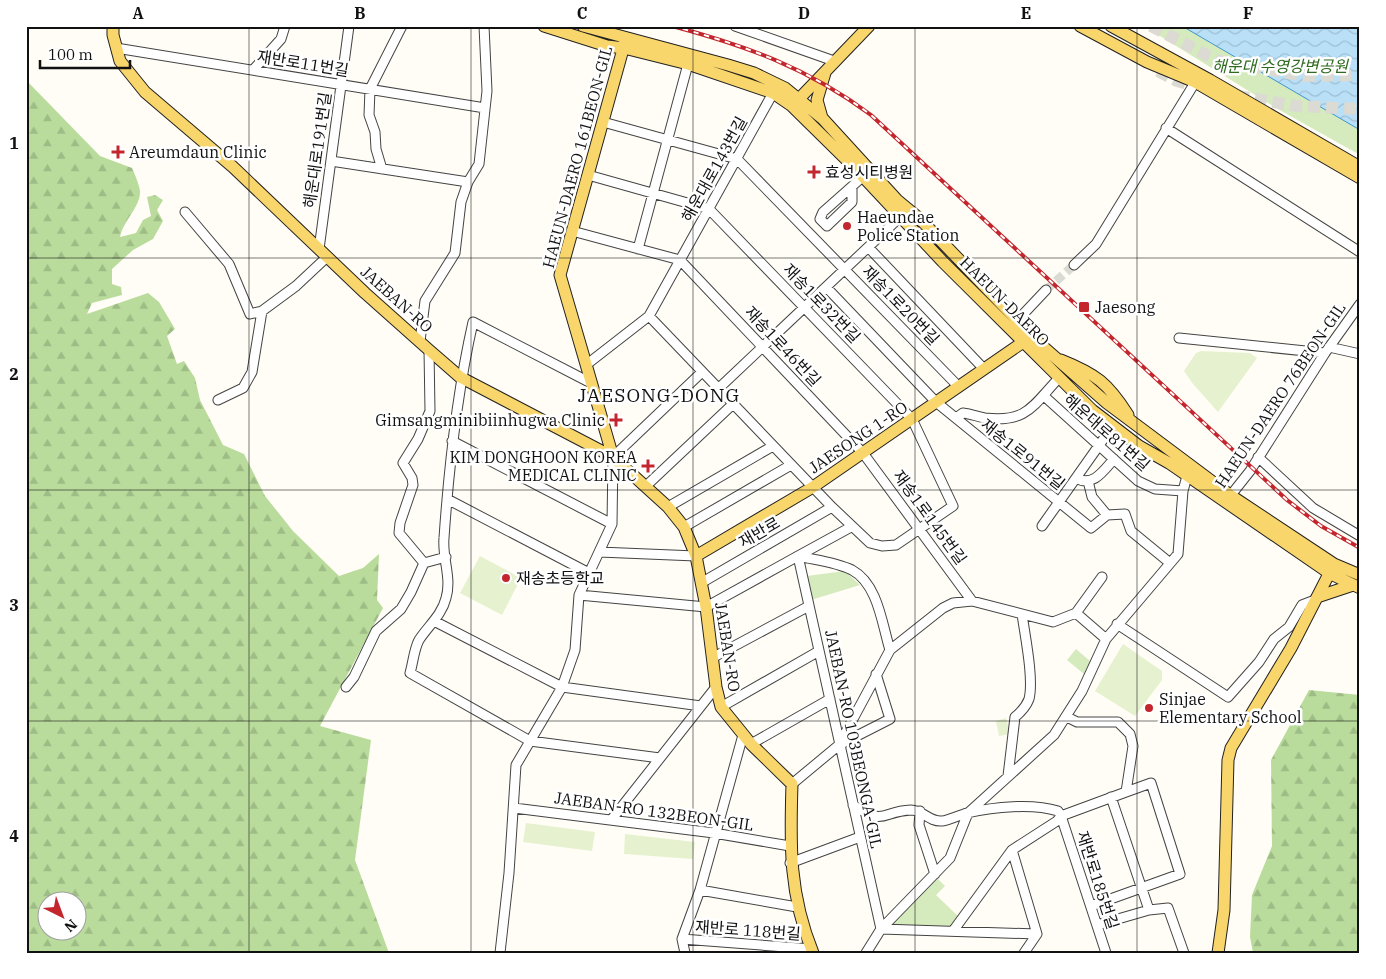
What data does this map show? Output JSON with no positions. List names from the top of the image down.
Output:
{
  "streets": {
    "main road": [
      "HAEUN-DAERO 161BEON-GIL",
      "JAEBAN-RO",
      "HAEUN-DAERO",
      "JAESONG 1-RO"
    ],
    "street": [
      "재반로11번길",
      "해운대로191번길",
      "해운대로143번길",
      "재송1로32번길",
      "재송1로20번길",
      "재송1로46번길",
      "HAEUN-DAERO 76BEON-GIL",
      "해운대로81번길",
      "재송1로91번길",
      "재송1로145번길",
      "재반로",
      "JAEBAN-RO 103BEONGA-GIL",
      "JAEBAN-RO 132BEON-GIL",
      "재반로185번길",
      "재반로 118번길"
    ]
  },
  "crossings": [
    ["재반로11번길", "해운대로191번길"],
    ["재반로11번길", "JAEBAN-RO"],
    ["해운대로191번길", "JAEBAN-RO"],
    ["HAEUN-DAERO 161BEON-GIL", "해운대로143번길"],
    ["HAEUN-DAERO 161BEON-GIL", "JAEBAN-RO"],
    ["HAEUN-DAERO 161BEON-GIL", "HAEUN-DAERO"],
    ["해운대로143번길", "HAEUN-DAERO"],
    ["해운대로143번길", "재송1로32번길"],
    ["해운대로143번길", "재송1로20번길"],
    ["해운대로143번길", "재송1로46번길"],
    ["JAEBAN-RO", "JAESONG 1-RO"],
    ["JAEBAN-RO", "재반로"],
    ["HAEUN-DAERO", "HAEUN-DAERO 76BEON-GIL"],
    ["HAEUN-DAERO", "JAESONG 1-RO"],
    ["재송1로32번길", "JAESONG 1-RO"],
    ["재송1로32번길", "재송1로145번길"],
    ["재송1로20번길", "JAESONG 1-RO"],
    ["재송1로46번길", "JAESONG 1-RO"],
    ["재송1로46번길", "재송1로145번길"],
    ["JAESONG 1-RO", "재송1로91번길"],
    ["JAESONG 1-RO", "재송1로145번길"]
  ],
  "districts": ["JAESONG-DONG"],
  "parks": ["해운대 수영강변공원"],
  "places": {
    "health": [
      "Areumdaun Clinic",
      "효성시티병원",
      "Gimsangminibiinhugwa Clinic",
      "KIM DONGHOON KOREA MEDICAL CLINIC"
    ],
    "other": ["Haeundae Police Station", "재송초등학교", "Sinjae Elementary School"],
    "transit": ["Jaesong"]
  },
  "scale_bar": "100 m",
  "north": "bottom right",
  "grid": {
    "columns": [
      "A",
      "B",
      "C",
      "D",
      "E",
      "F"
    ],
    "rows": [
      "1",
      "2",
      "3",
      "4"
    ]
  }
}
